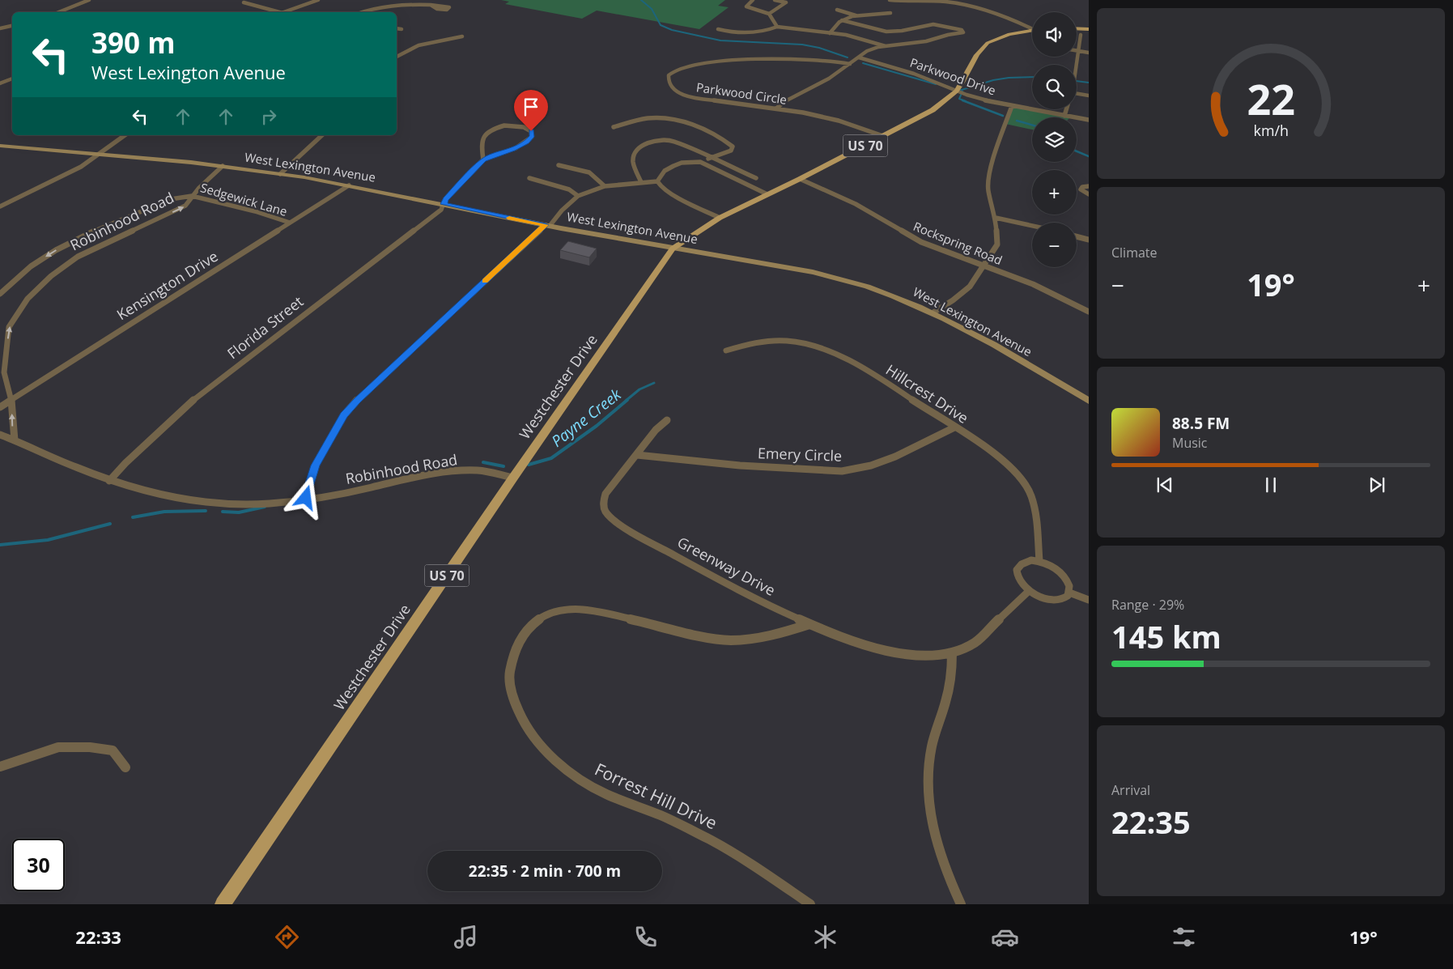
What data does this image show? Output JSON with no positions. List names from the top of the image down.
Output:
{
  "streets": {
    "main road": ["US 70", "Westchester Drive"],
    "street": [
      "Parkwood Drive",
      "Parkwood Circle",
      "West Lexington Avenue",
      "Sedgewick Lane",
      "Robinhood Road",
      "Rockspring Road",
      "Kensington Drive",
      "Florida Street",
      "Hillcrest Drive",
      "Emery Circle",
      "Greenway Drive",
      "Forrest Hill Drive"
    ]
  },
  "crossings": [
    ["Parkwood Drive", "Westchester Drive"],
    ["Parkwood Circle", "Westchester Drive"],
    ["West Lexington Avenue", "Robinhood Road"],
    ["West Lexington Avenue", "Kensington Drive"],
    ["West Lexington Avenue", "Florida Street"],
    ["West Lexington Avenue", "Westchester Drive"],
    ["Sedgewick Lane", "Robinhood Road"],
    ["Sedgewick Lane", "Kensington Drive"],
    ["Robinhood Road", "Kensington Drive"],
    ["Robinhood Road", "Florida Street"],
    ["Robinhood Road", "Westchester Drive"],
    ["Rockspring Road", "Westchester Drive"],
    ["Hillcrest Drive", "Emery Circle"],
    ["Hillcrest Drive", "Greenway Drive"],
    ["Emery Circle", "Greenway Drive"],
    ["Greenway Drive", "Forrest Hill Drive"]
  ],
  "water": ["Payne Creek"],
  "page": {
    "map_buttons": ["+", "−"],
    "turn": ["390 m", "West Lexington Avenue"],
    "tile": [
      "Climate",
      ["Range · 29%", "145 km"],
      ["Arrival", "22:35"]
    ],
    "heat": ["−", "19°", "+"],
    "song": ["88.5 FM", "Music"],
    "limit": "30",
    "trip": "22:35 · 2 min · 700 m",
    "tabs": ["22:33", "19°"],
    "gauge": ["22", "km/h"]
  }
}
